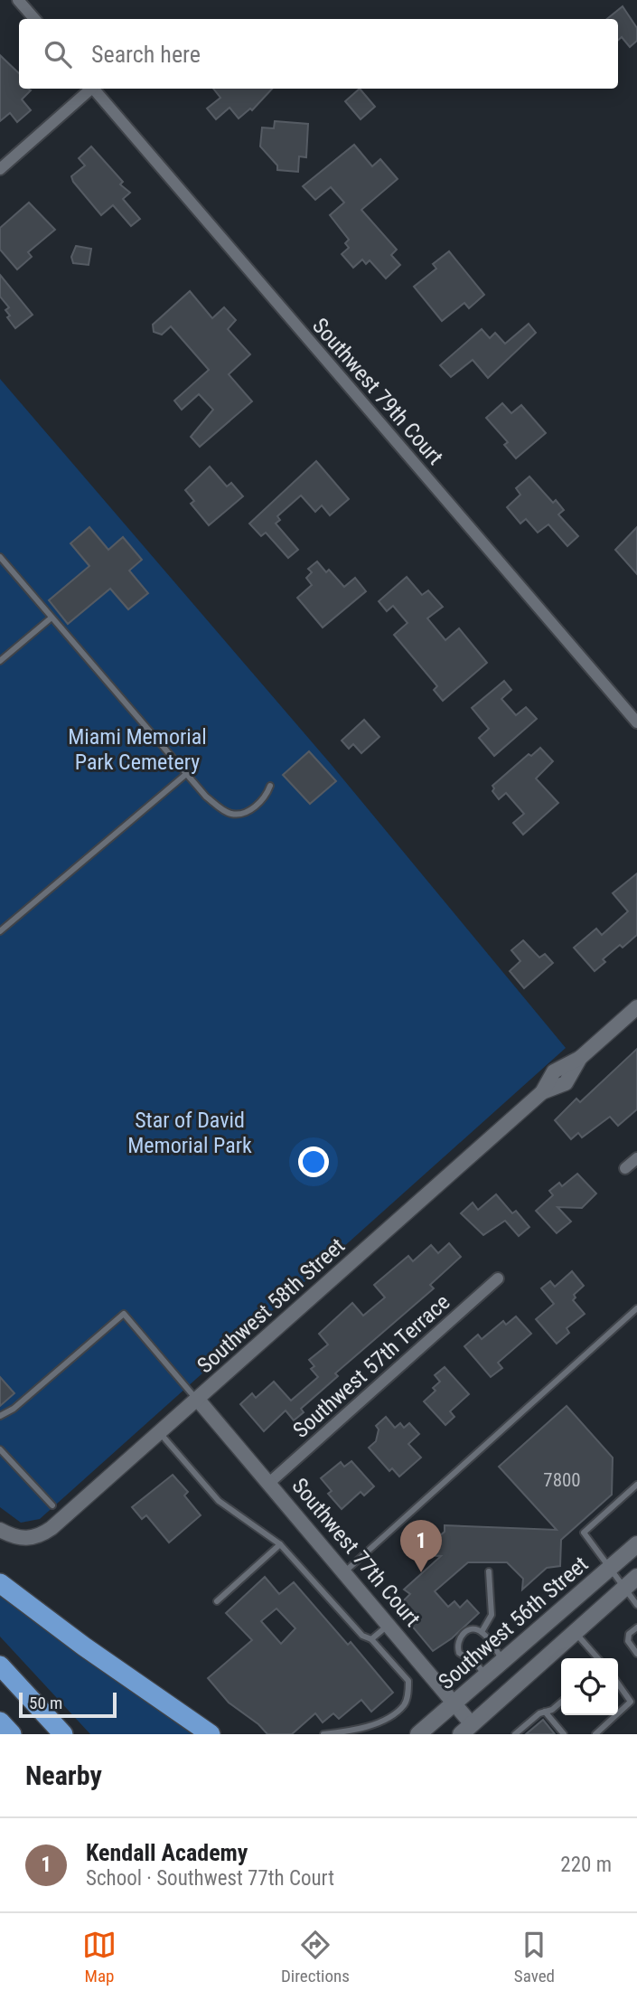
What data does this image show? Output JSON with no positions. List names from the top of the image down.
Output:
{
  "streets": {
    "main road": ["Southwest 56th Street"],
    "street": [
      "Southwest 79th Court",
      "Southwest 58th Street",
      "Southwest 57th Terrace",
      "Southwest 77th Court"
    ]
  },
  "crossings": [
    ["Southwest 58th Street", "Southwest 77th Court"],
    ["Southwest 57th Terrace", "Southwest 77th Court"],
    ["Southwest 77th Court", "Southwest 56th Street"]
  ],
  "parks": ["Miami Memorial Park Cemetery", "Star of David Memorial Park"],
  "house_numbers": ["7800"],
  "scale_bar": "50 m",
  "page": {
    "search": "Search here",
    "pins": "1",
    "scale": "50 m",
    "heading": "Nearby",
    "list": [
      {
        "mark": "1",
        "name": "Kendall Academy",
        "note": "School · Southwest 77th Court",
        "value": "220 m"
      }
    ],
    "nav": ["Map", "Directions", "Saved"]
  }
}
